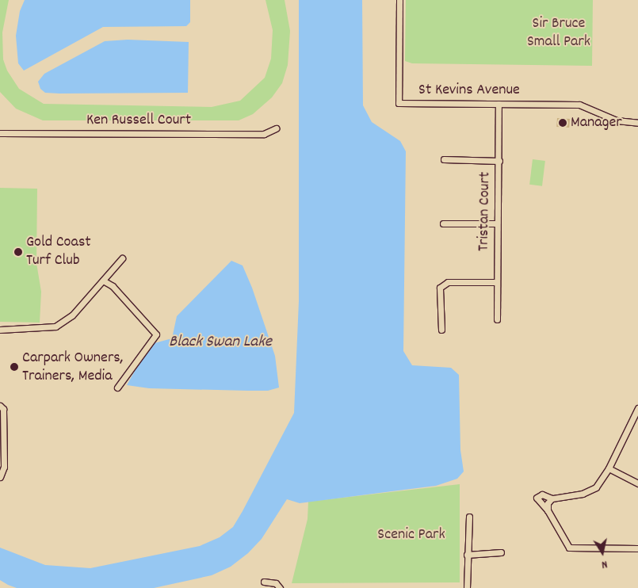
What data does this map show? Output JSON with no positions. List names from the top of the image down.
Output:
{
  "streets": {
    "street": ["St Kevins Avenue", "Ken Russell Court", "Tristan Court"]
  },
  "crossings": [
    ["St Kevins Avenue", "Tristan Court"]
  ],
  "water": ["Black Swan Lake"],
  "parks": ["Sir Bruce Small Park", "Scenic Park"],
  "places": ["Manager", "Gold Coast Turf Club", "Carpark Owners, Trainers, Media"],
  "north": "bottom"
}
